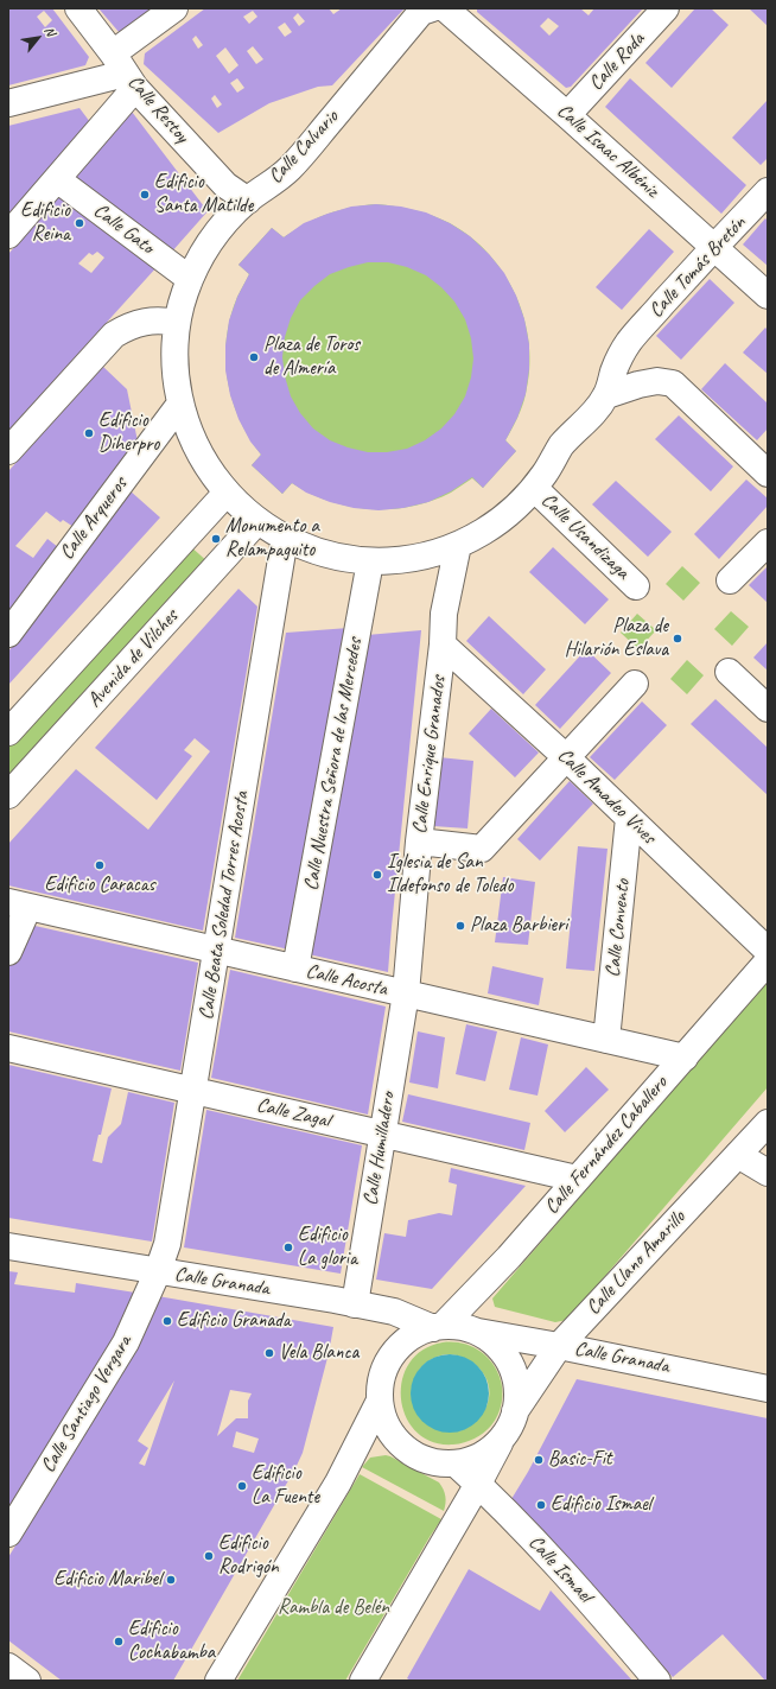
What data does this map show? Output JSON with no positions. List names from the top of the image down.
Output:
{
  "streets": {
    "street": [
      "Calle Roda",
      "Calle Restoy",
      "Calle Calvario",
      "Calle Isaac Albéniz",
      "Calle Gato",
      "Calle Tomás Bretón",
      "Calle Arqueros",
      "Calle Usandizaga",
      "Avenida de Vilches",
      "Calle Enrique Granados",
      "Calle Nuestra Señora de las Mercedes",
      "Calle Amadeo Vives",
      "Calle Beata Soledad Torres Acosta",
      "Calle Convento",
      "Calle Acosta",
      "Calle Zagal",
      "Calle Fernández Caballero",
      "Calle Humilladero",
      "Calle Llano Amarillo",
      "Calle Granada",
      "Calle Santiago Vergara",
      "Calle Ismael"
    ]
  },
  "crossings": [
    ["Calle Roda", "Calle Isaac Albéniz"],
    ["Calle Restoy", "Calle Calvario"],
    ["Calle Calvario", "Calle Gato"],
    ["Calle Calvario", "Calle Tomás Bretón"],
    ["Calle Calvario", "Calle Arqueros"],
    ["Calle Calvario", "Avenida de Vilches"],
    ["Calle Calvario", "Calle Nuestra Señora de las Mercedes"],
    ["Calle Calvario", "Calle Beata Soledad Torres Acosta"],
    ["Calle Isaac Albéniz", "Calle Tomás Bretón"],
    ["Calle Tomás Bretón", "Calle Usandizaga"],
    ["Calle Tomás Bretón", "Calle Enrique Granados"],
    ["Calle Tomás Bretón", "Calle Nuestra Señora de las Mercedes"],
    ["Calle Enrique Granados", "Calle Amadeo Vives"],
    ["Calle Enrique Granados", "Calle Acosta"],
    ["Calle Enrique Granados", "Calle Humilladero"],
    ["Calle Nuestra Señora de las Mercedes", "Calle Acosta"],
    ["Calle Amadeo Vives", "Calle Convento"],
    ["Calle Beata Soledad Torres Acosta", "Calle Acosta"],
    ["Calle Beata Soledad Torres Acosta", "Calle Zagal"],
    ["Calle Beata Soledad Torres Acosta", "Calle Granada"],
    ["Calle Beata Soledad Torres Acosta", "Calle Santiago Vergara"],
    ["Calle Convento", "Calle Acosta"],
    ["Calle Acosta", "Calle Fernández Caballero"],
    ["Calle Acosta", "Calle Humilladero"],
    ["Calle Zagal", "Calle Fernández Caballero"],
    ["Calle Zagal", "Calle Humilladero"],
    ["Calle Fernández Caballero", "Calle Llano Amarillo"],
    ["Calle Fernández Caballero", "Calle Granada"],
    ["Calle Fernández Caballero", "Calle Ismael"],
    ["Calle Humilladero", "Calle Granada"],
    ["Calle Llano Amarillo", "Calle Granada"],
    ["Calle Llano Amarillo", "Calle Ismael"],
    ["Calle Granada", "Calle Santiago Vergara"],
    ["Calle Granada", "Calle Ismael"]
  ],
  "parks": ["Rambla de Belén"],
  "places": [
    "Edificio Santa Matilde",
    "Edificio Reina",
    "Plaza de Toros de Almería",
    "Edificio Diherpro",
    "Monumento a Relampaguito",
    "Plaza de Hilarión Eslava",
    "Edificio Caracas",
    "Iglesia de San Ildefonso de Toledo",
    "Plaza Barbieri",
    "Edificio La gloria",
    "Edificio Granada",
    "Vela Blanca",
    "Basic-Fit",
    "Edificio La Fuente",
    "Edificio Ismael",
    "Edificio Rodrigón",
    "Edificio Maribel",
    "Edificio Cochabamba"
  ],
  "north": "top right"
}
